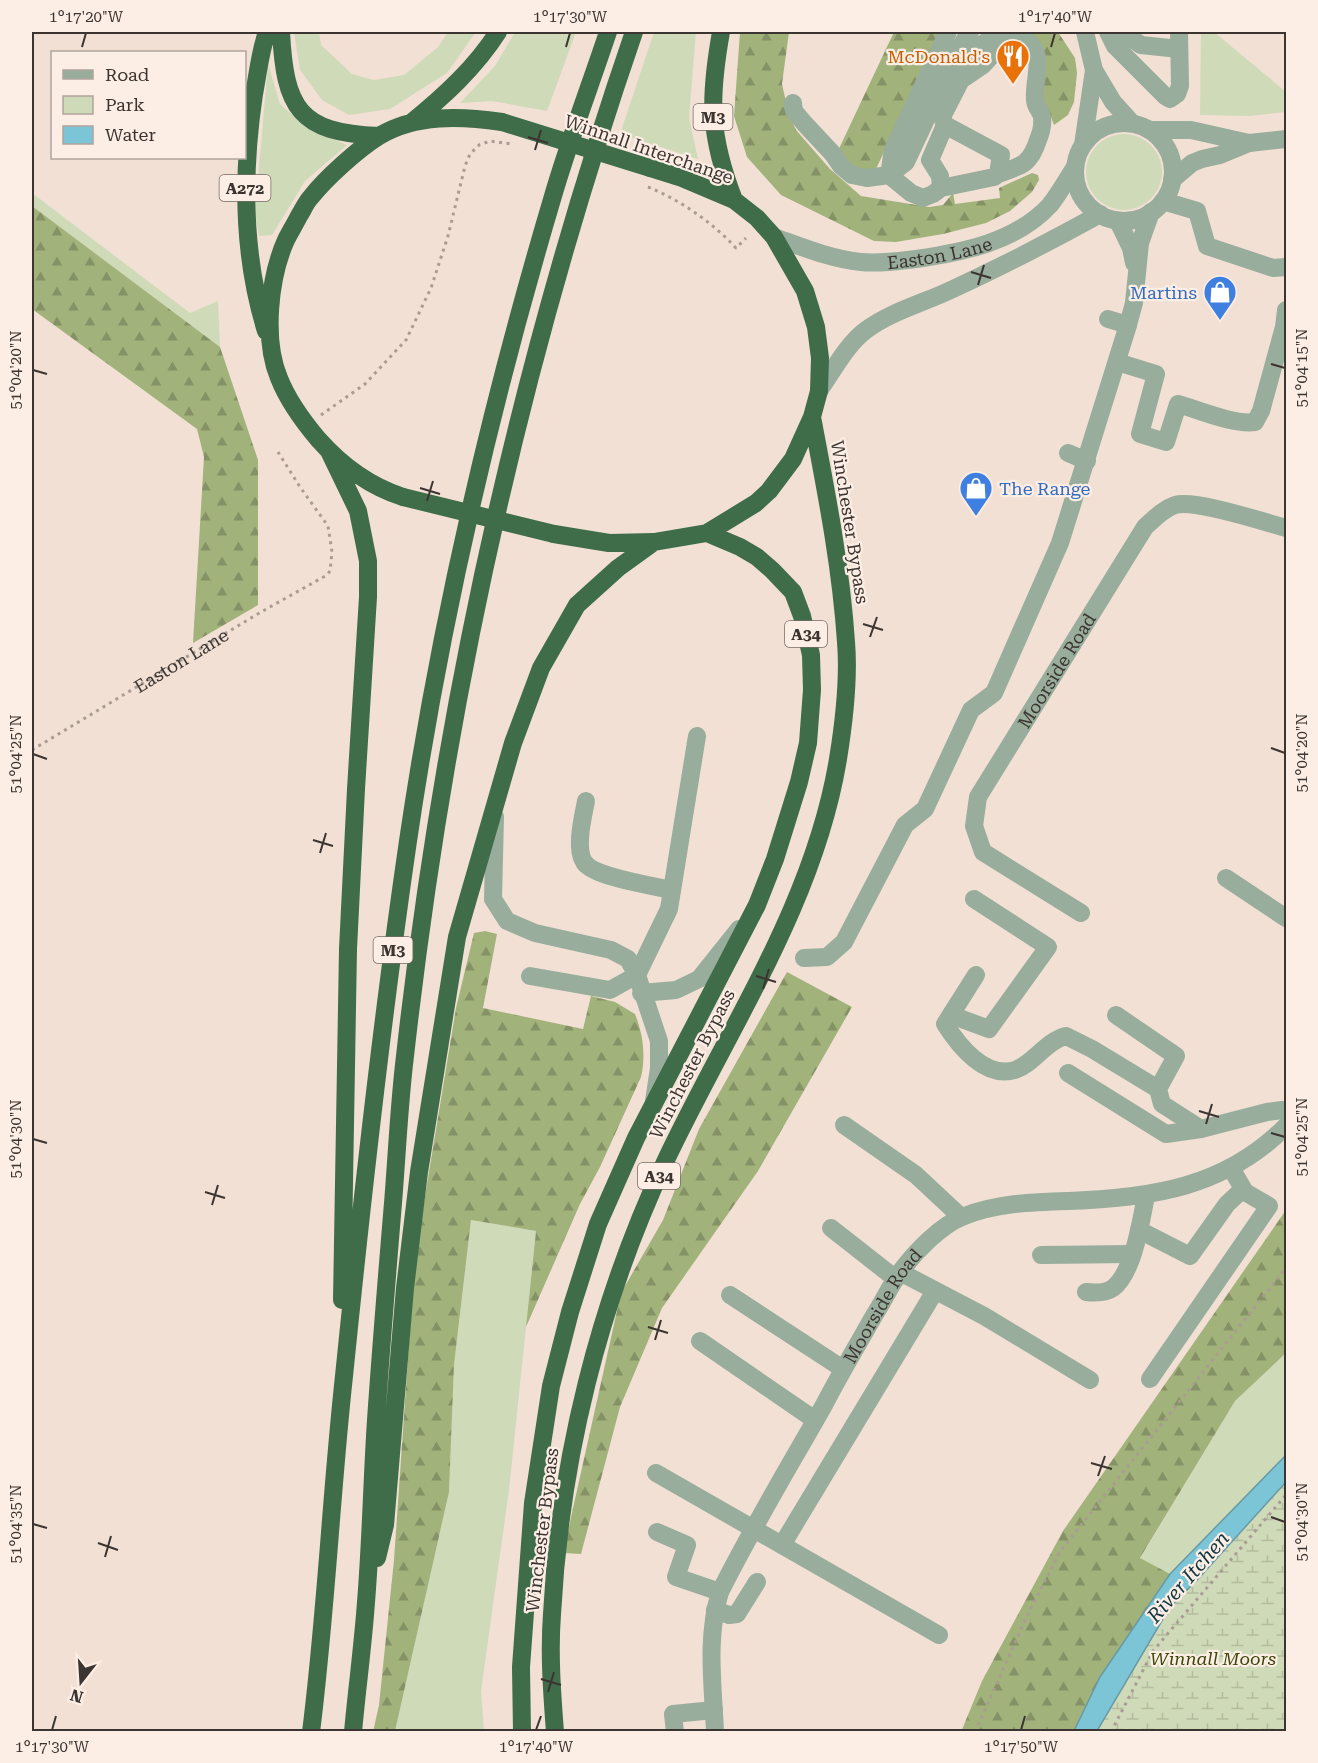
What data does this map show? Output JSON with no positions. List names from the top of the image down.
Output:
{
  "streets": {
    "highway": [
      "M3",
      "Winnall Interchange",
      "A272",
      "Winchester Bypass",
      "A34"
    ],
    "street": ["Easton Lane", "Moorside Road"]
  },
  "crossings": [
    ["M3", "Winnall Interchange"],
    ["Winnall Interchange", "A272"],
    ["Winnall Interchange", "Easton Lane"],
    ["Winnall Interchange", "Winchester Bypass"]
  ],
  "water": ["River Itchen"],
  "parks": ["Winnall Moors"],
  "places": {
    "restaurant": ["McDonald's"],
    "shop": ["Martins", "The Range"]
  },
  "legend": ["Road", "Park", "Water"],
  "north": "bottom",
  "coordinates": [
    "1°17'20\"W",
    "1°17'30\"W",
    "1°17'40\"W",
    "51°04'15\"N",
    "51°04'20\"N",
    "51°04'25\"N",
    "51°04'30\"N",
    "51°04'35\"N",
    "1°17'50\"W"
  ]
}
